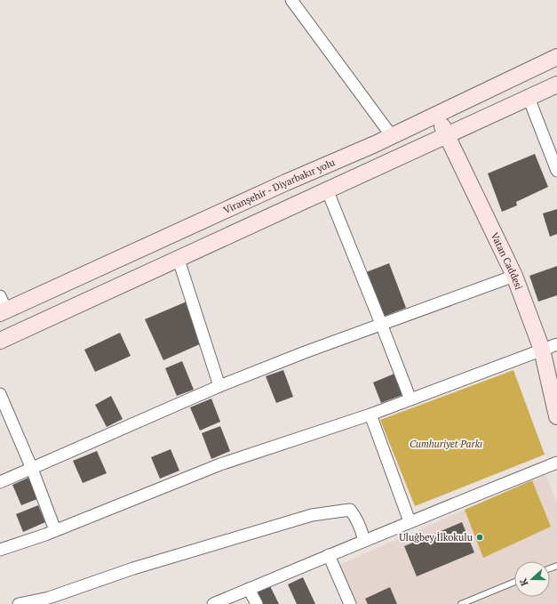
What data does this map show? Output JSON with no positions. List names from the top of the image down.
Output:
{
  "streets": {
    "main road": ["Viranşehir - Diyarbakır yolu", "Vatan Caddesi"]
  },
  "crossings": [
    ["Viranşehir - Diyarbakır yolu", "Vatan Caddesi"]
  ],
  "parks": ["Cumhuriyet Parkı"],
  "places": ["Uluğbey İlkokulu"],
  "north": "left"
}
